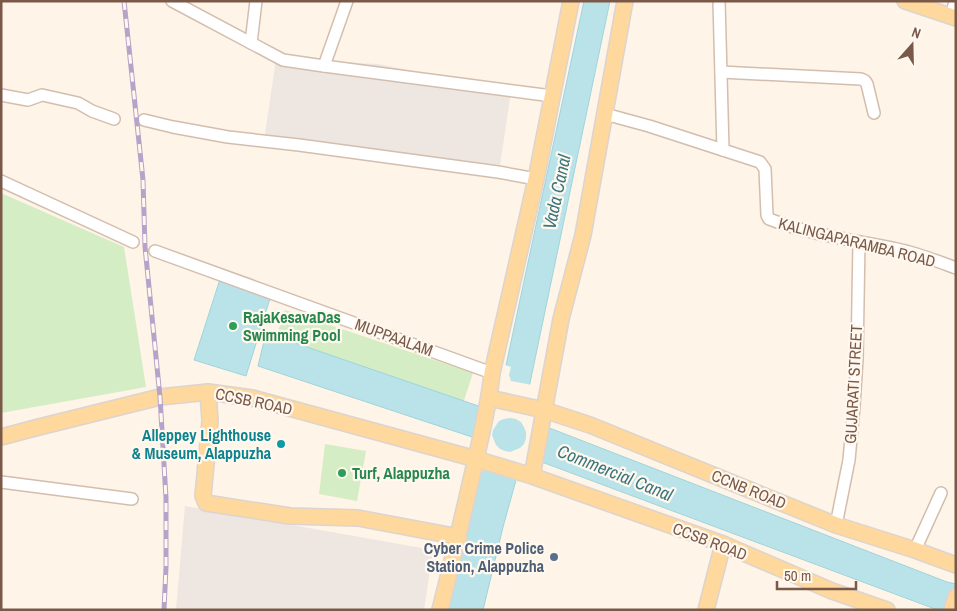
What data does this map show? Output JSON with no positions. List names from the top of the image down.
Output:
{
  "streets": {
    "main road": ["CCSB ROAD", "CCNB ROAD"],
    "street": ["KALINGAPARAMBA ROAD", "MUPPAALAM", "GUJARATI STREET"]
  },
  "crossings": [
    ["KALINGAPARAMBA ROAD", "GUJARATI STREET"],
    ["GUJARATI STREET", "CCNB ROAD"]
  ],
  "water": ["Vada Canal", "Commercial Canal"],
  "places": [
    "RajaKesavaDas Swimming Pool",
    "Alleppey Lighthouse & Museum, Alappuzha",
    "Turf, Alappuzha",
    "Cyber Crime Police Station, Alappuzha"
  ],
  "scale_bar": "50 m",
  "north": "top"
}
